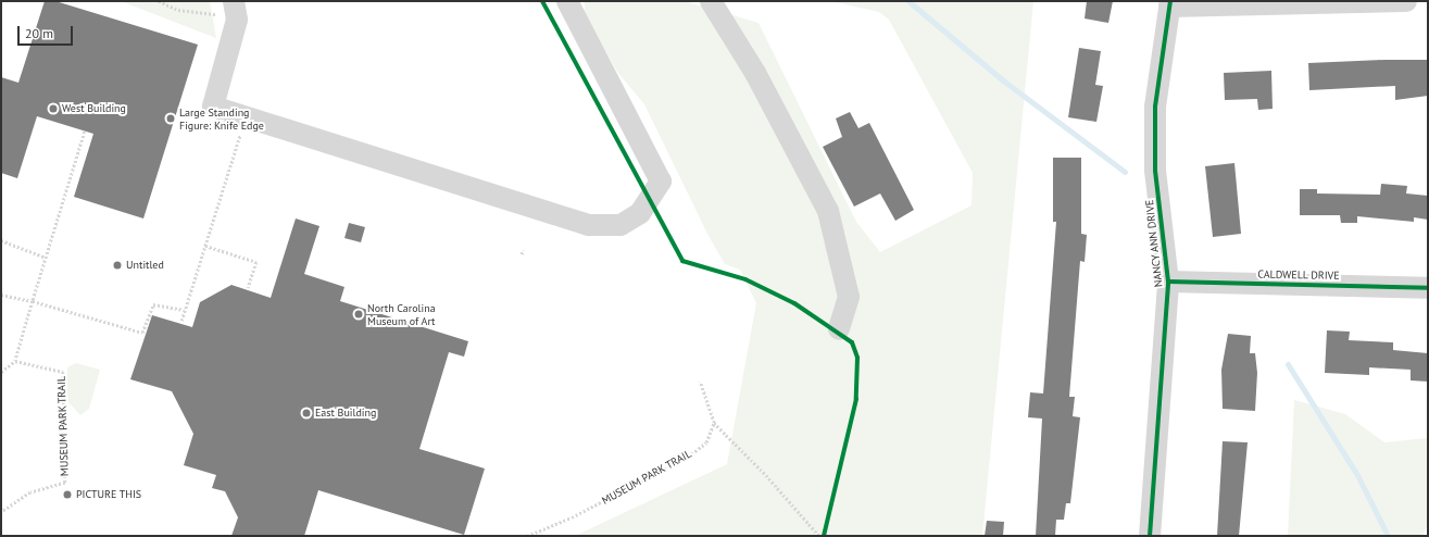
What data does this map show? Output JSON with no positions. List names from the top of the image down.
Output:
{
  "streets": {
    "street": ["NANCY ANN DRIVE", "CALDWELL DRIVE"],
    "path": ["MUSEUM PARK TRAIL"]
  },
  "crossings": [
    ["NANCY ANN DRIVE", "CALDWELL DRIVE"]
  ],
  "places": [
    "West Building",
    "Large Standing Figure: Knife Edge",
    "Untitled",
    "North Carolina Museum of Art",
    "East Building",
    "PICTURE THIS"
  ],
  "scale_bar": "20 m"
}
